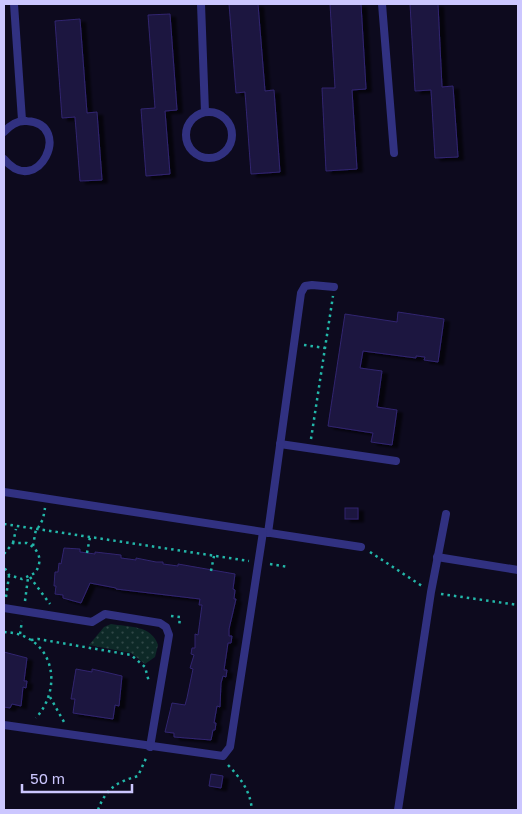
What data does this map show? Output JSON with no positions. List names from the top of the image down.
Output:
{
  "scale_bar": "50 m"
}
